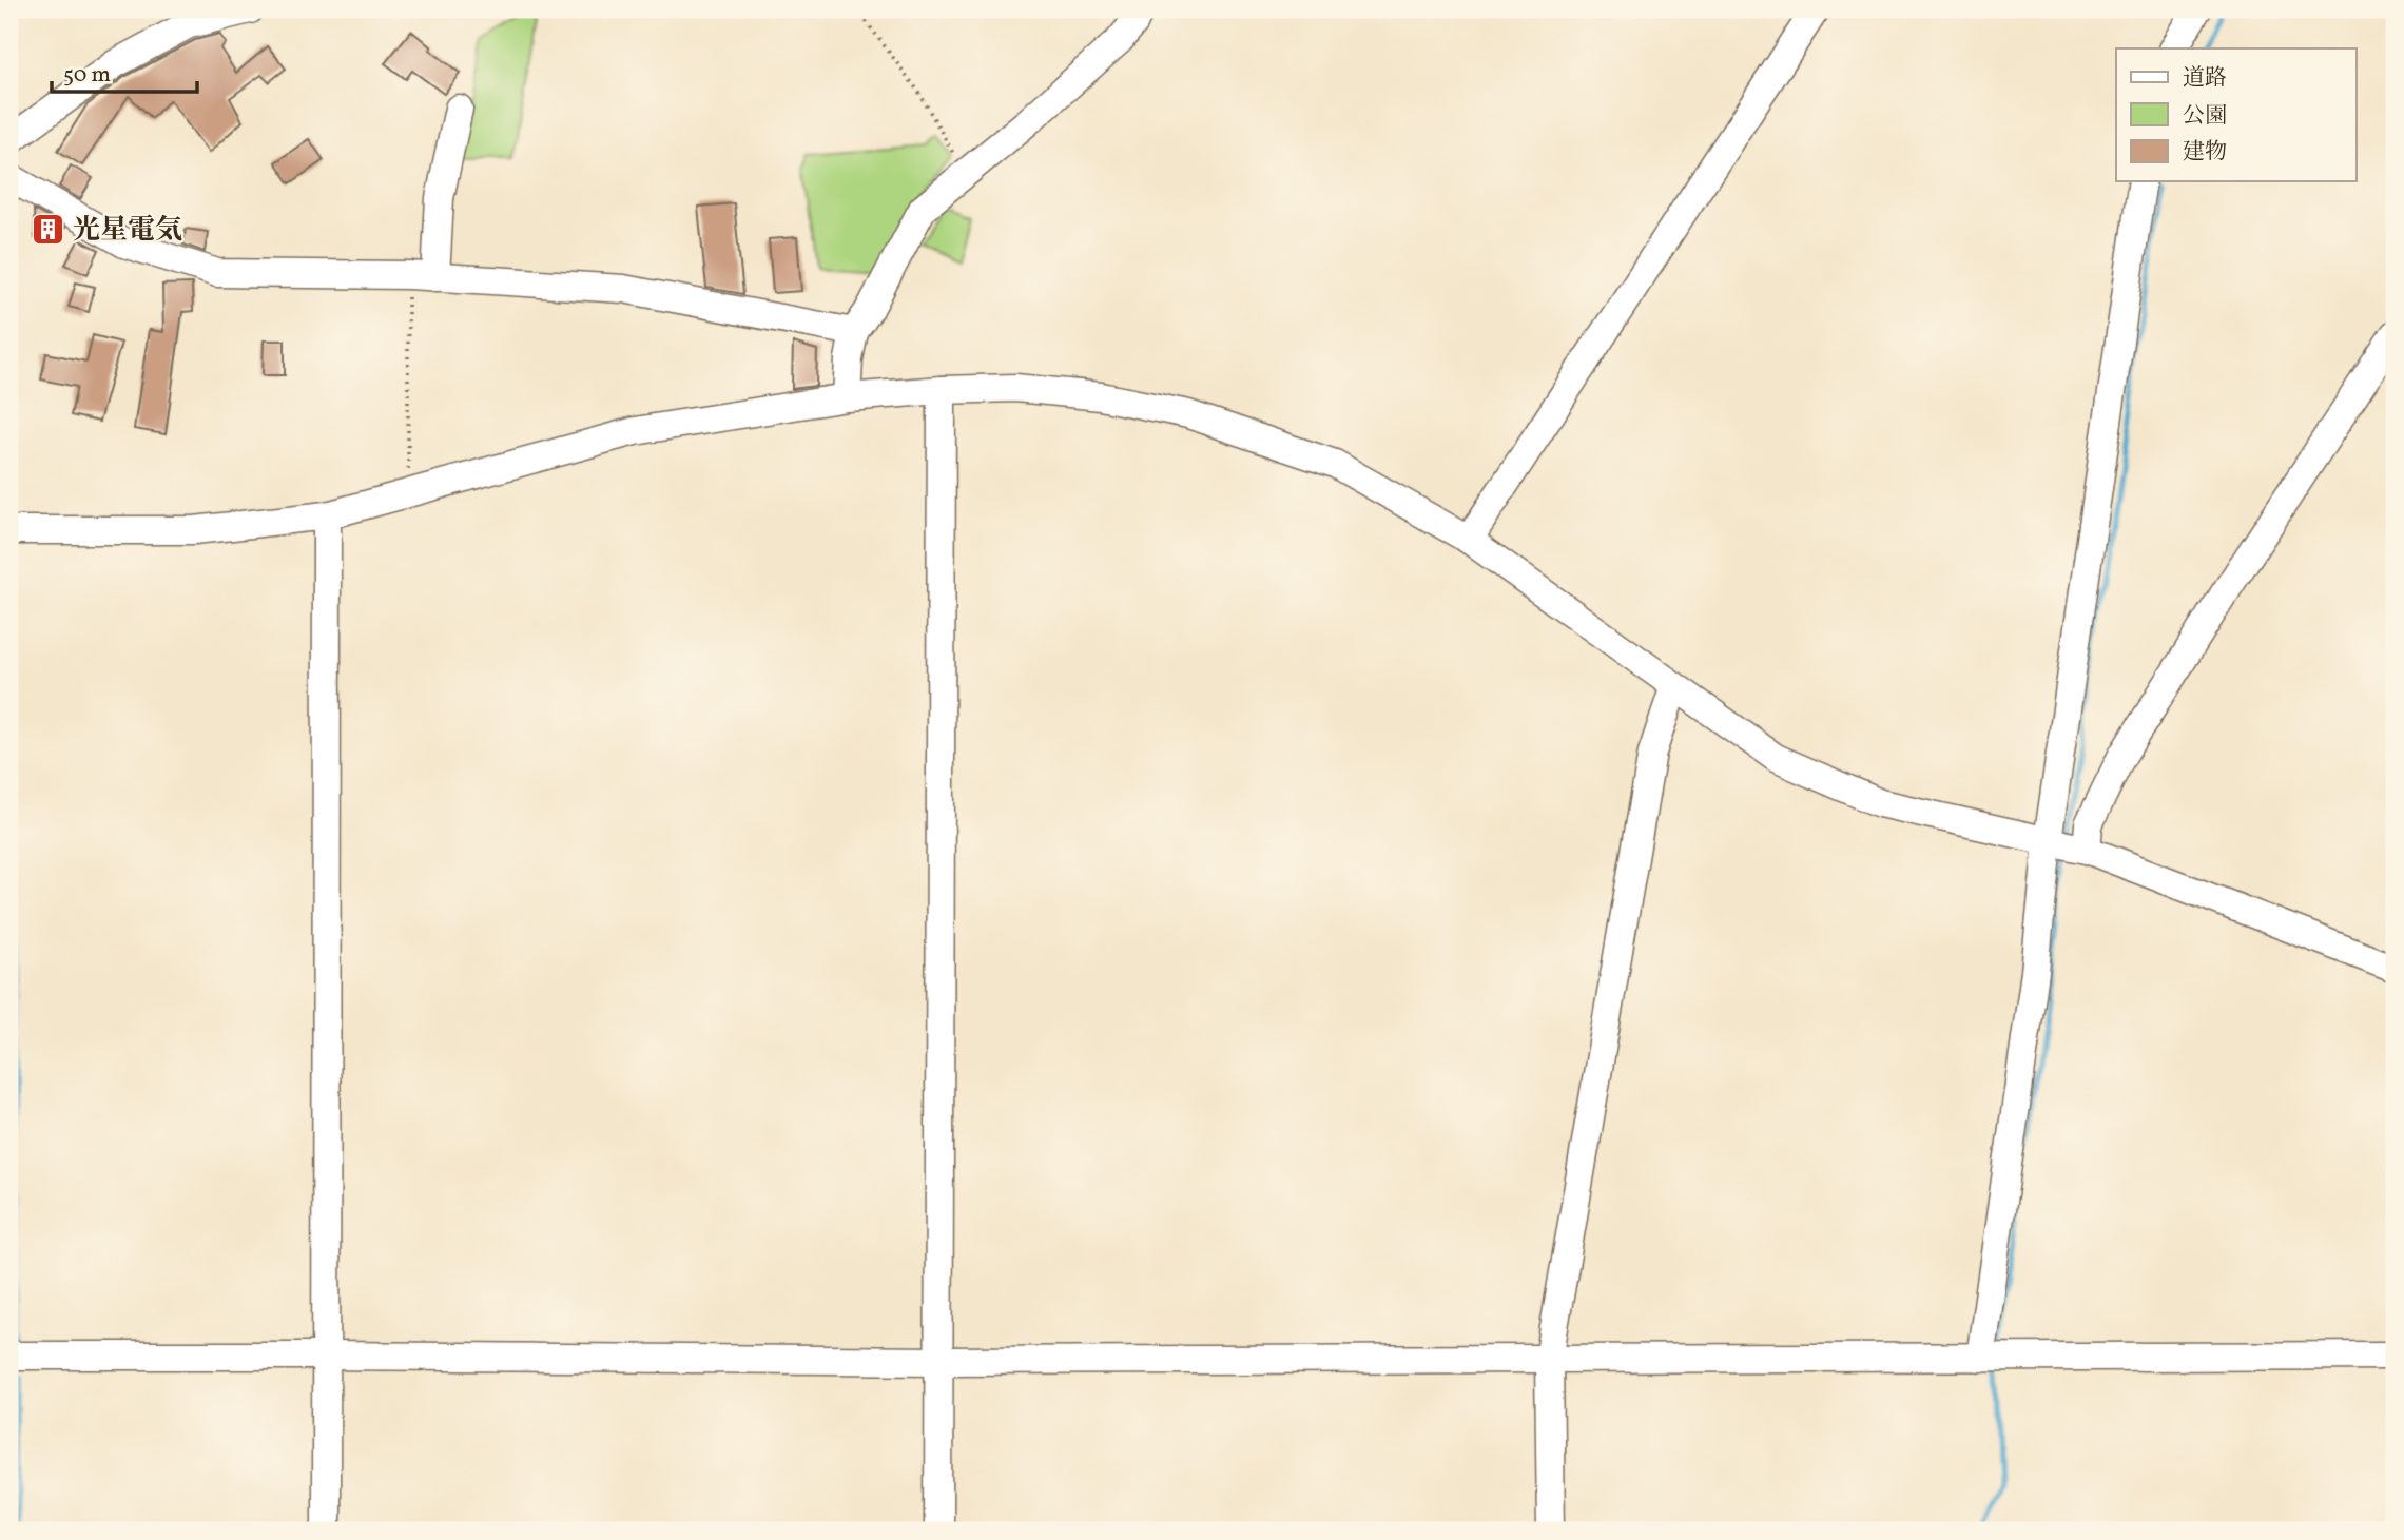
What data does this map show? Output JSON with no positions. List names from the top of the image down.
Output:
{
  "places": {
    "building": ["光星電気"]
  },
  "legend": ["道路", "公園", "建物"],
  "scale_bar": "50 m"
}
